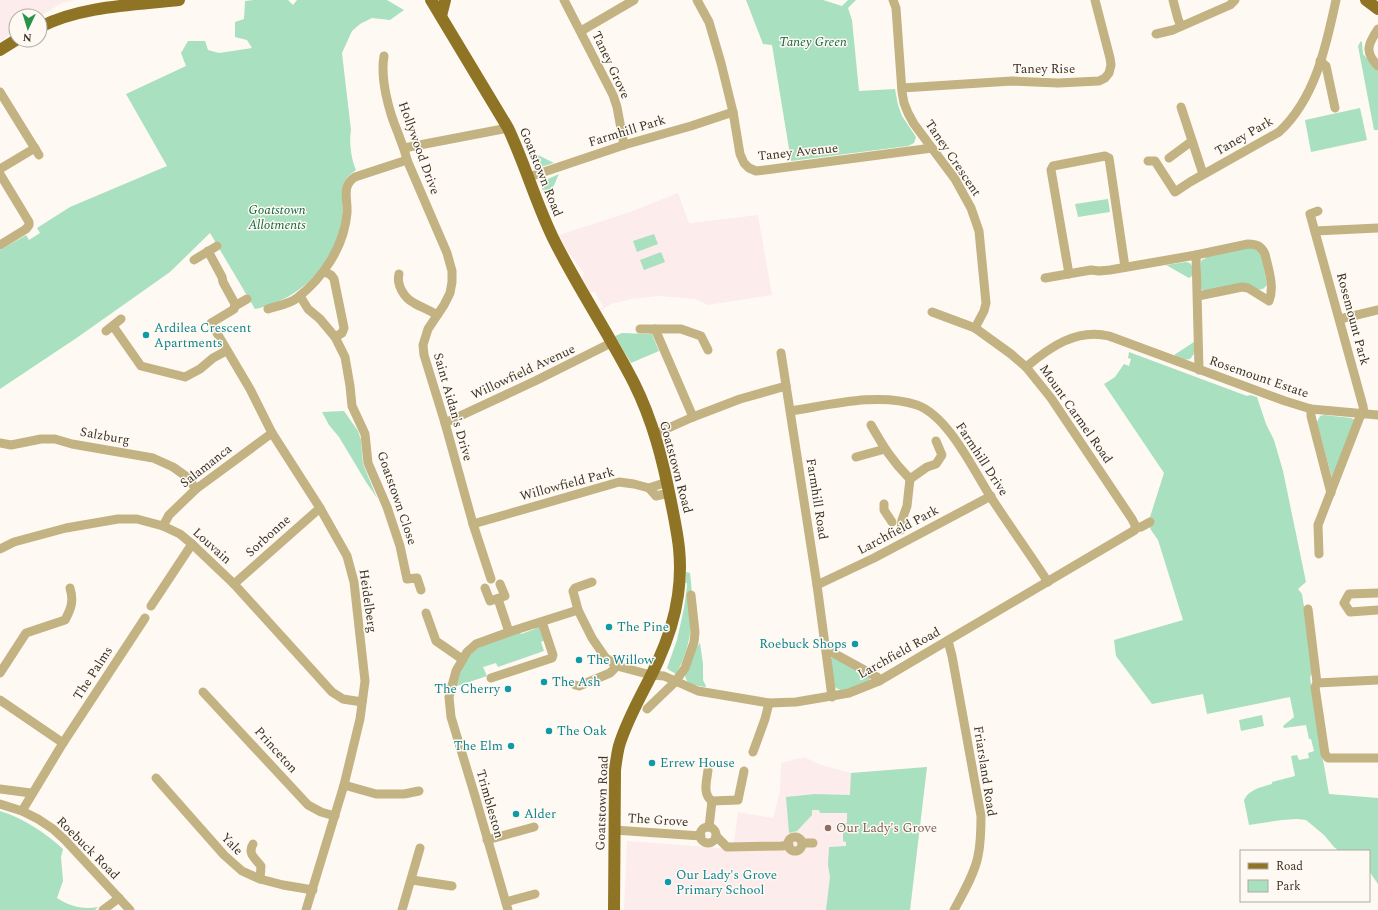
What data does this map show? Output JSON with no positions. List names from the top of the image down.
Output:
{
  "streets": {
    "main road": ["Goatstown Road"],
    "street": [
      "Taney Grove",
      "Taney Rise",
      "Farmhill Park",
      "Taney Park",
      "Hollywood Drive",
      "Taney Avenue",
      "Taney Crescent",
      "Rosemount Park",
      "Willowfield Avenue",
      "Rosemount Estate",
      "Saint Aidan's Drive",
      "Mount Carmel Road",
      "Salzburg",
      "Farmhill Drive",
      "Salamanca",
      "Willowfield Park",
      "Goatstown Close",
      "Farmhill Road",
      "Larchfield Park",
      "Sorbonne",
      "Louvain",
      "Heidelberg",
      "Larchfield Road",
      "The Palms",
      "Princeton",
      "Friarsland Road",
      "Trimbleston",
      "The Grove",
      "Yale",
      "Roebuck Road"
    ]
  },
  "crossings": [
    ["Taney Grove", "Farmhill Park"],
    ["Taney Rise", "Taney Crescent"],
    ["Farmhill Park", "Taney Avenue"],
    ["Farmhill Park", "Goatstown Road"],
    ["Hollywood Drive", "Saint Aidan's Drive"],
    ["Taney Avenue", "Taney Crescent"],
    ["Taney Crescent", "Mount Carmel Road"],
    ["Goatstown Road", "Willowfield Avenue"],
    ["Goatstown Road", "Willowfield Park"],
    ["Goatstown Road", "Larchfield Road"],
    ["Goatstown Road", "The Grove"],
    ["Rosemount Park", "Rosemount Estate"],
    ["Willowfield Avenue", "Saint Aidan's Drive"],
    ["Rosemount Estate", "Mount Carmel Road"],
    ["Saint Aidan's Drive", "Willowfield Park"],
    ["Mount Carmel Road", "Larchfield Road"],
    ["Salzburg", "Salamanca"],
    ["Farmhill Drive", "Farmhill Road"],
    ["Farmhill Drive", "Larchfield Park"],
    ["Farmhill Drive", "Larchfield Road"],
    ["Salamanca", "Louvain"],
    ["Salamanca", "Heidelberg"],
    ["Farmhill Road", "Larchfield Park"],
    ["Farmhill Road", "Larchfield Road"],
    ["Sorbonne", "Louvain"],
    ["Sorbonne", "Heidelberg"],
    ["Louvain", "Heidelberg"],
    ["Heidelberg", "Princeton"],
    ["Heidelberg", "Yale"],
    ["Larchfield Road", "Friarsland Road"],
    ["The Palms", "Roebuck Road"]
  ],
  "parks": ["Taney Green", "Goatstown Allotments"],
  "places": [
    "Ardilea Crescent Apartments",
    "The Pine",
    "Roebuck Shops",
    "The Willow",
    "The Ash",
    "The Cherry",
    "The Oak",
    "The Elm",
    "Errew House",
    "Alder",
    "Our Lady's Grove",
    "Our Lady's Grove Primary School"
  ],
  "legend": ["Road", "Park"],
  "north": "bottom"
}
